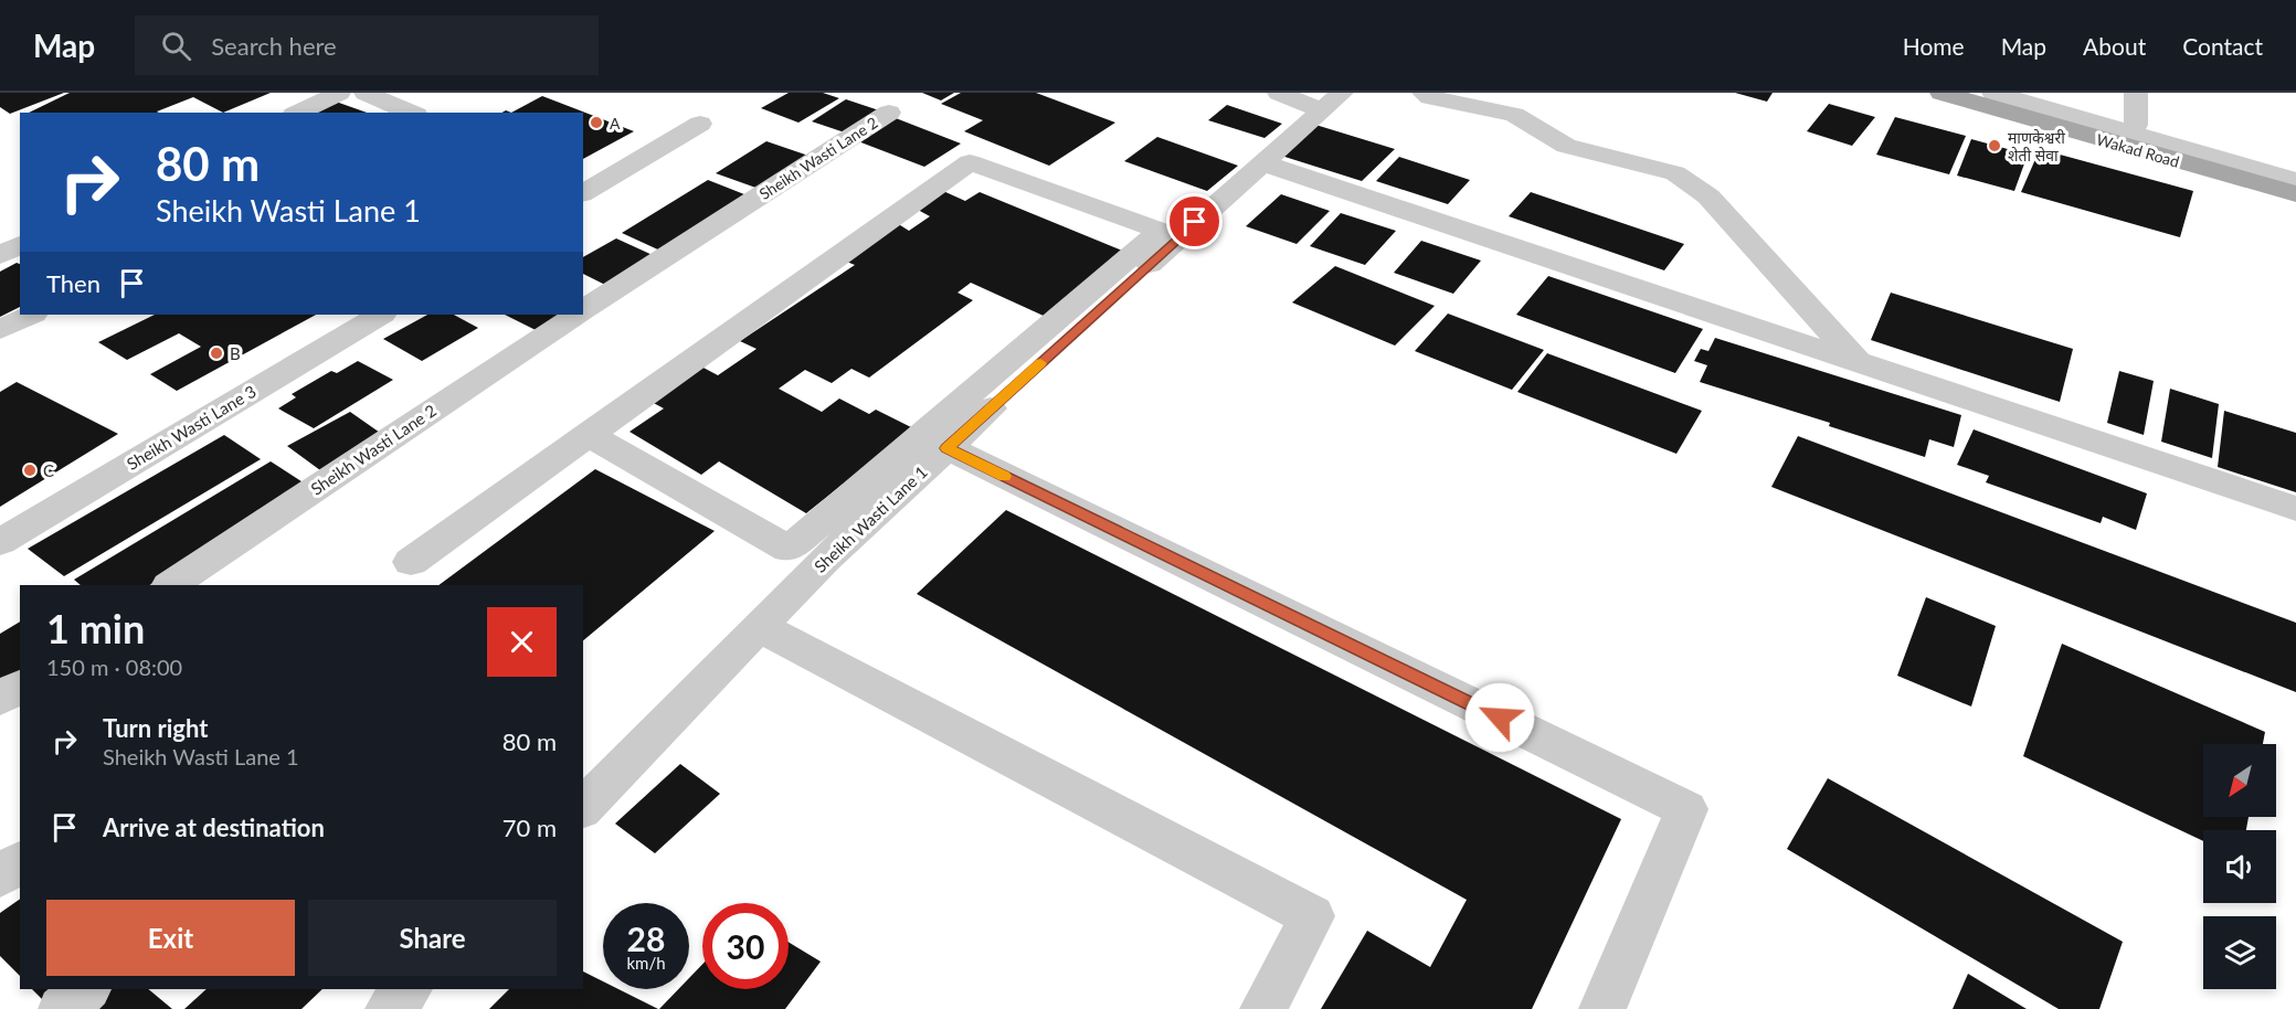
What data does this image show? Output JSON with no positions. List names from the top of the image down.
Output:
{
  "streets": {
    "main road": ["Wakad Road"],
    "street": ["Sheikh Wasti Lane 2", "Sheikh Wasti Lane 3", "Sheikh Wasti Lane 1"]
  },
  "places": [
    "A",
    "माणकेश्वरी शेती सेवा",
    "B",
    "C"
  ],
  "north": "bottom left",
  "page": {
    "header": "Map",
    "search": "Search here",
    "nav": [
      "Home",
      "Map",
      "About",
      "Contact"
    ],
    "turn": ["80 m", "Sheikh Wasti Lane 1"],
    "then": "Then",
    "heading": ["1 min", "150 m · 08:00"],
    "list": [
      {
        "name": "Turn right",
        "note": "Sheikh Wasti Lane 1",
        "value": "80 m"
      },
      {
        "name": "Arrive at destination",
        "value": "70 m"
      }
    ],
    "buttons": ["Exit", "Share"],
    "speed": "28 km/h",
    "limit": "30"
  }
}
